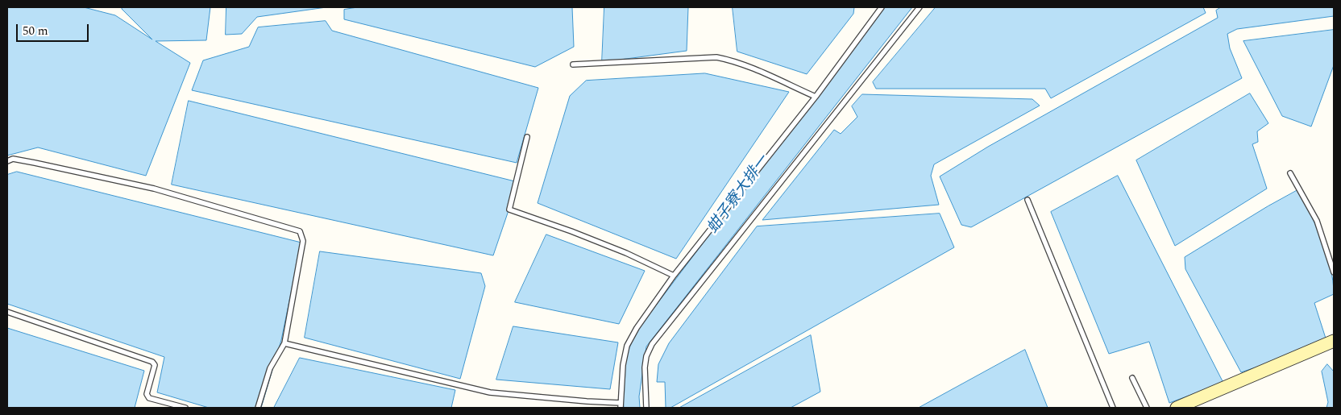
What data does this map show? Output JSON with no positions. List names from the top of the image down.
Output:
{
  "water": ["蚶子寮大排一"],
  "scale_bar": "50 m"
}
